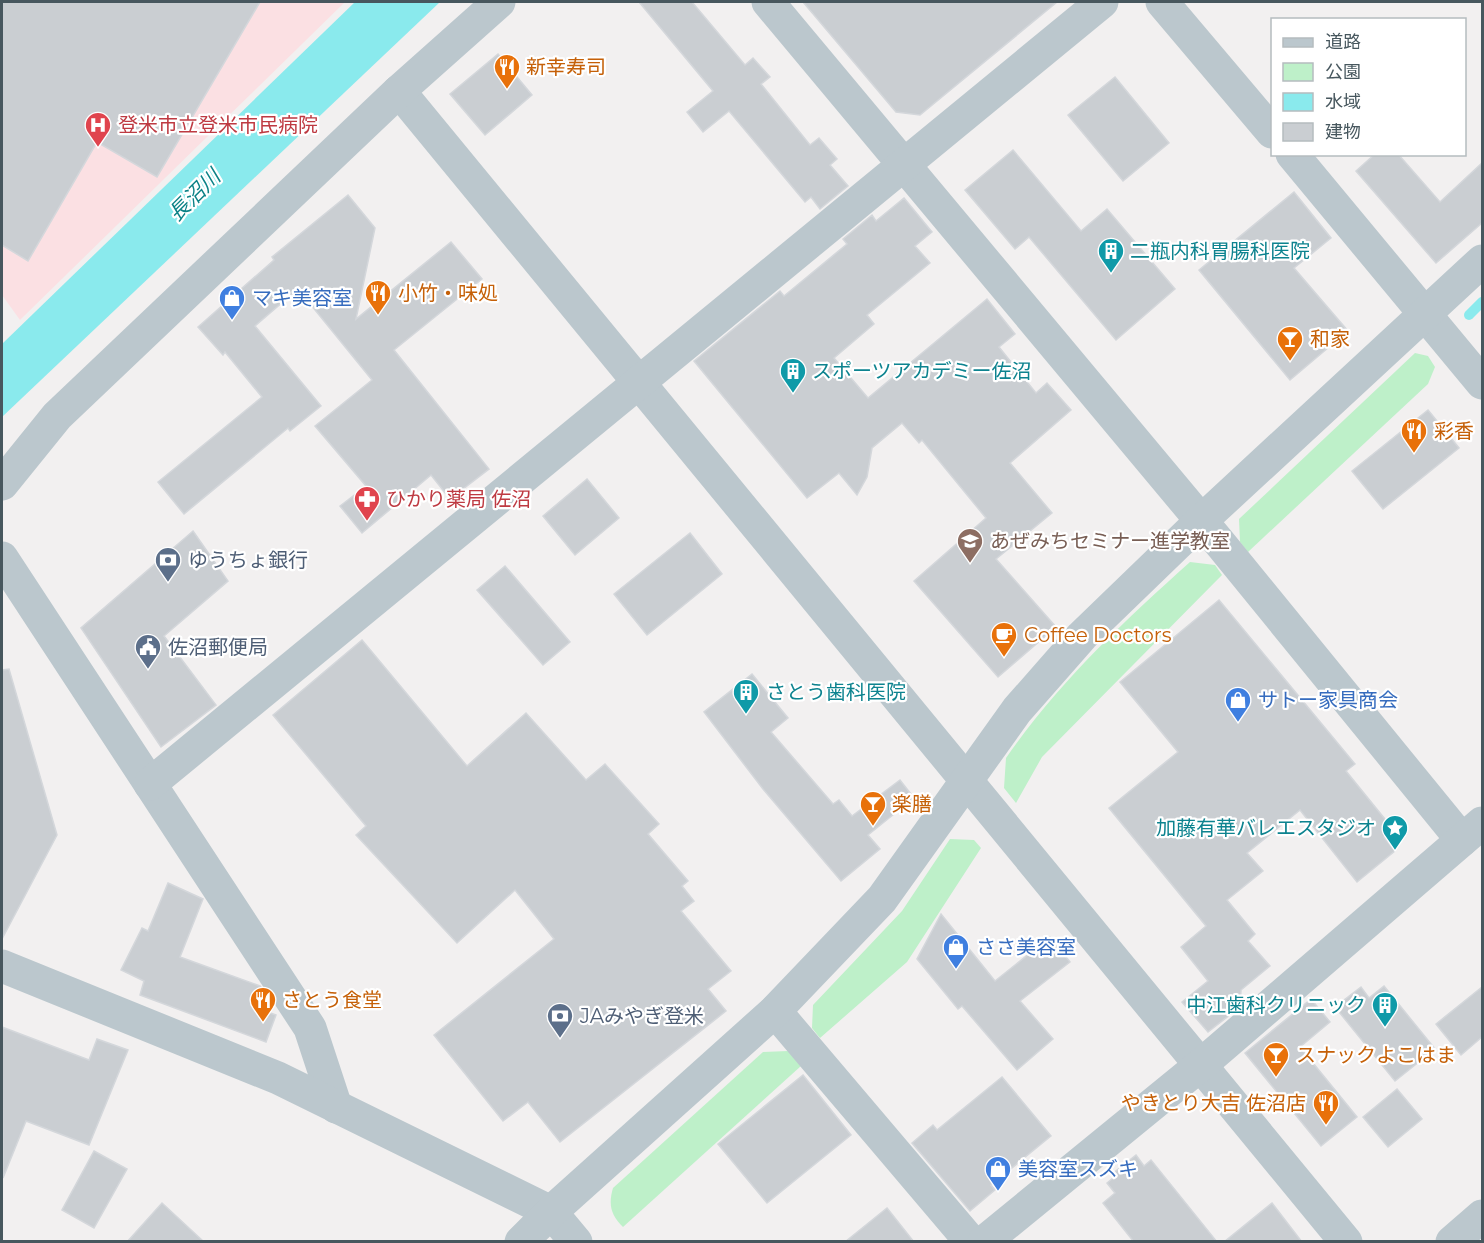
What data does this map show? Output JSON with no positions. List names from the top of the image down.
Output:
{
  "water": ["長沼川"],
  "places": {
    "restaurant": [
      "新幸寿司",
      "小竹・味処",
      "彩香",
      "さとう食堂",
      "やきとり大吉 佐沼店"
    ],
    "hospital": ["登米市立登米市民病院"],
    "building": [
      "二瓶内科胃腸科医院",
      "スポーツアカデミー佐沼",
      "さとう歯科医院",
      "中江歯科クリニック"
    ],
    "shop": [
      "マキ美容室",
      "サトー家具商会",
      "ささ美容室",
      "美容室スズキ"
    ],
    "bar": ["和家", "楽膳", "スナックよこはま"],
    "pharmacy": ["ひかり薬局 佐沼"],
    "school or university": ["あぜみちセミナー進学教室"],
    "bank": ["ゆうちょ銀行", "JAみやぎ登米"],
    "cafe": ["Coffee Doctors"],
    "public building": ["佐沼郵便局"],
    "place": ["加藤有華バレエスタジオ"]
  },
  "legend": [
    "道路",
    "公園",
    "水域",
    "建物"
  ]
}
